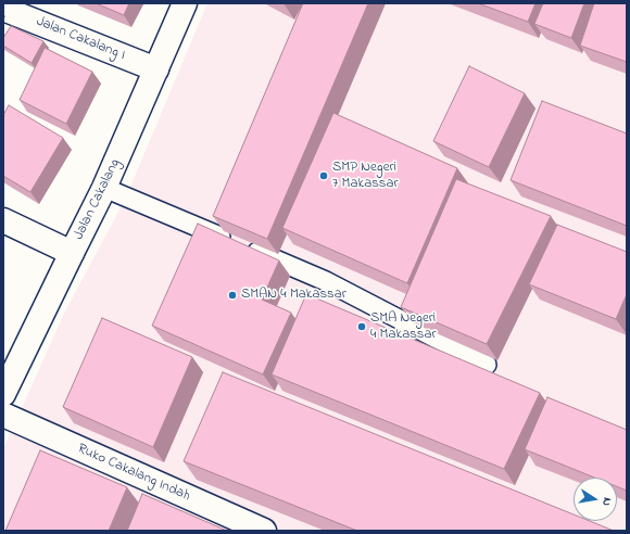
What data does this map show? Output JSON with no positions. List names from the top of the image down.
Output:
{
  "streets": {
    "street": ["Jalan Cakalang I", "Jalan Cakalang", "Ruko Cakalang Indah"]
  },
  "crossings": [
    ["Jalan Cakalang I", "Jalan Cakalang"]
  ],
  "places": ["SMP Negeri 7 Makassar", "SMAN 4 Makassar", "SMA Negeri 4 Makassar"],
  "north": "right"
}
